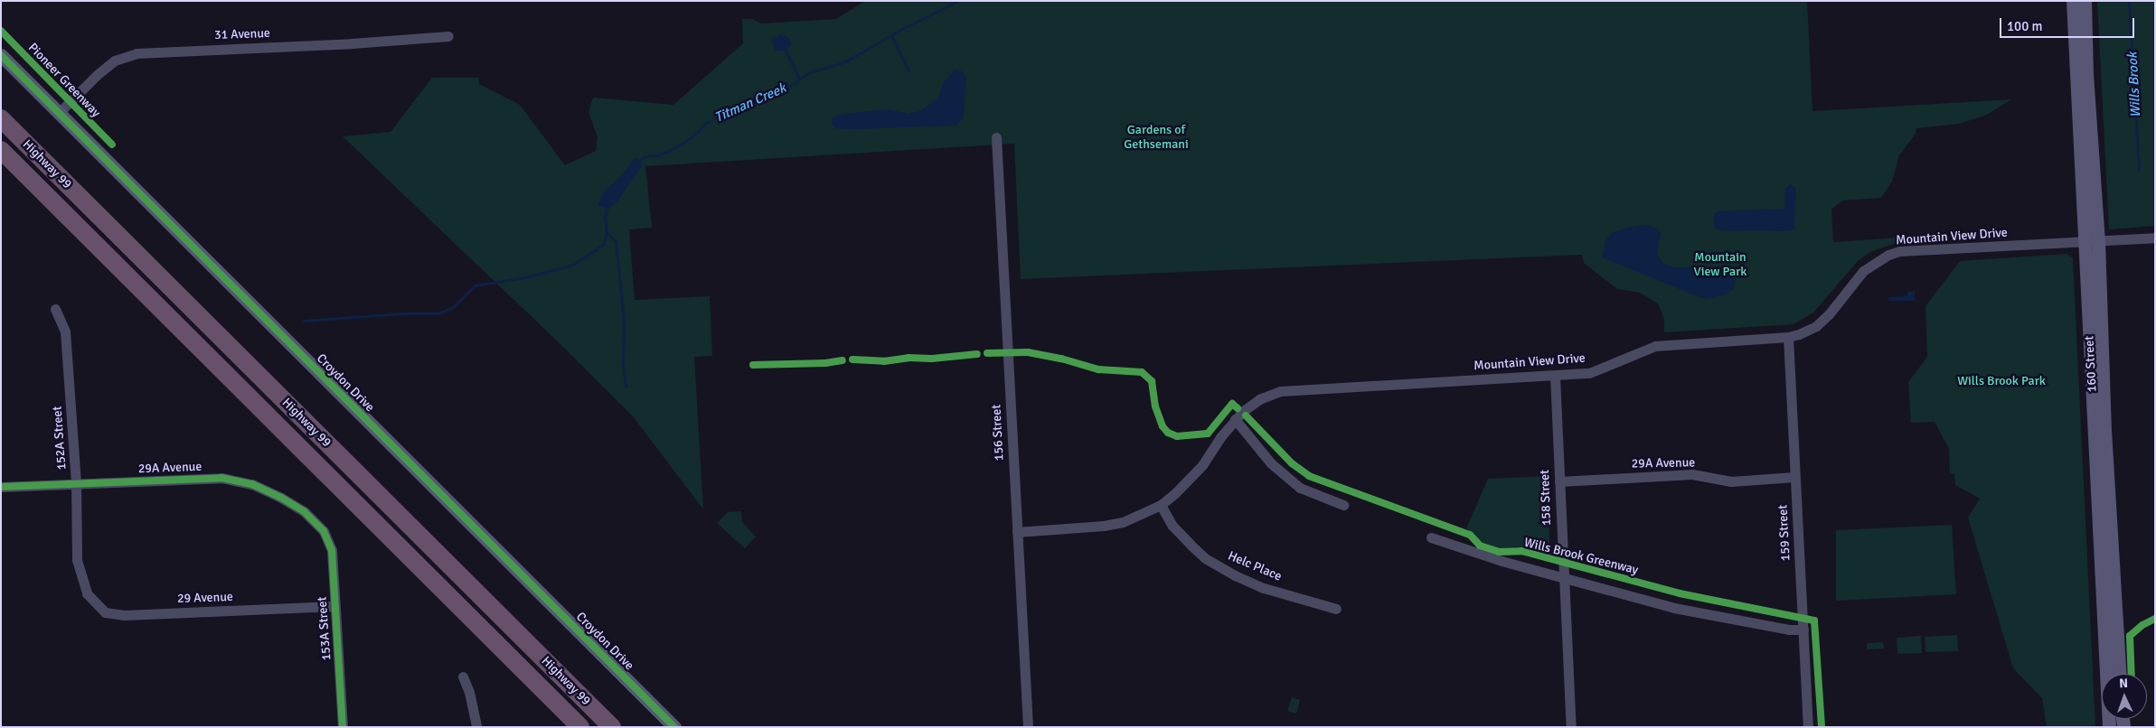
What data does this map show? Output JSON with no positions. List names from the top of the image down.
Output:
{
  "streets": {
    "highway": ["Highway 99"],
    "main road": ["160 Street", "Croydon Drive"],
    "street": [
      "31 Avenue",
      "Mountain View Drive",
      "156 Street",
      "152A Street",
      "29A Avenue",
      "158 Street",
      "159 Street",
      "Helc Place",
      "29 Avenue",
      "153A Street"
    ],
    "cycle path": ["Pioneer Greenway", "Wills Brook Greenway"]
  },
  "crossings": [
    ["31 Avenue", "Croydon Drive"],
    ["Mountain View Drive", "160 Street"],
    ["Mountain View Drive", "156 Street"],
    ["Mountain View Drive", "158 Street"],
    ["Mountain View Drive", "159 Street"],
    ["Mountain View Drive", "Helc Place"],
    ["152A Street", "29A Avenue"],
    ["152A Street", "29 Avenue"],
    ["29A Avenue", "158 Street"],
    ["29A Avenue", "159 Street"],
    ["29A Avenue", "153A Street"],
    ["29 Avenue", "153A Street"]
  ],
  "water": ["Wills Brook", "Titman Creek"],
  "parks": ["Gardens of Gethsemani", "Mountain View Park", "Wills Brook Park"],
  "scale_bar": "100 m",
  "north": "top"
}
